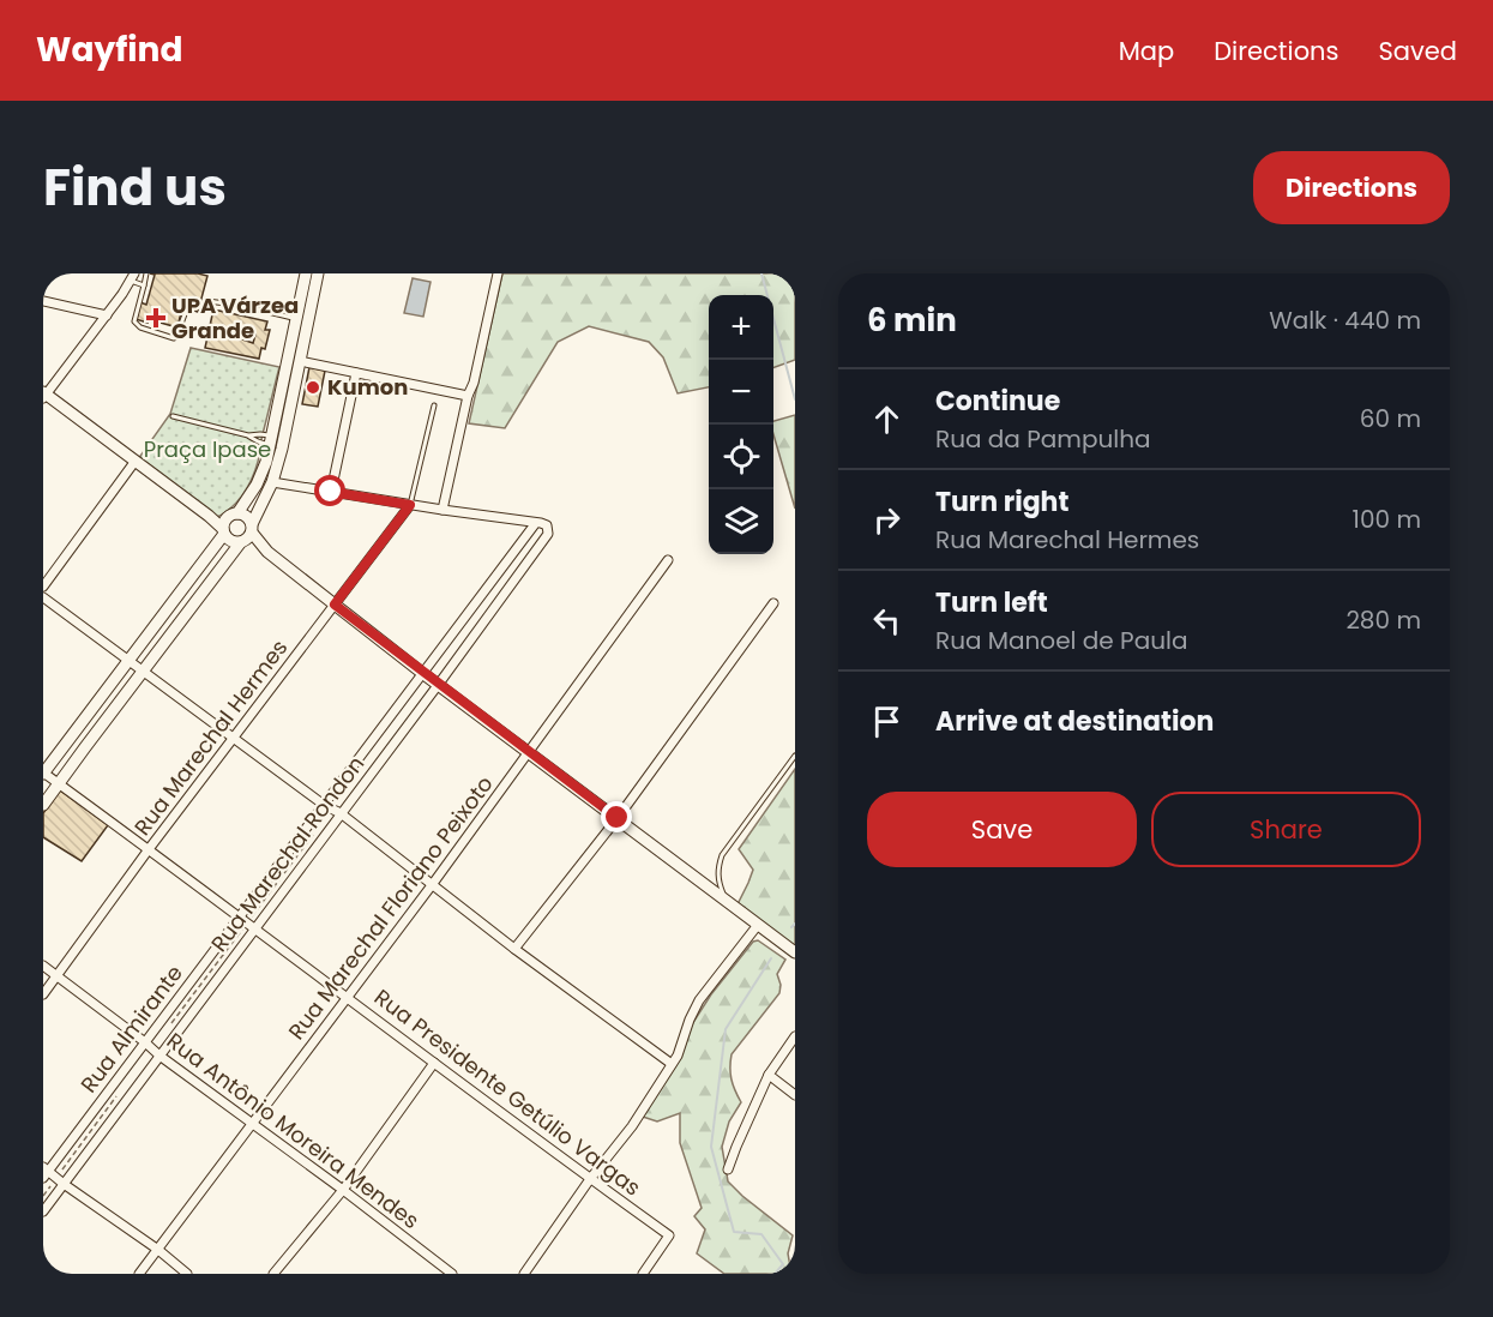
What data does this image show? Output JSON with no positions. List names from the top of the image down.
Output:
{
  "streets": {
    "street": [
      "Rua Marechal Hermes",
      "Rua Marechal Rondon",
      "Rua Marechal Floriano Peixoto",
      "Rua Almirante",
      "Rua Presidente Getúlio Vargas",
      "Rua Antônio Moreira Mendes"
    ]
  },
  "crossings": [
    ["Rua Marechal Hermes", "Rua Presidente Getúlio Vargas"],
    ["Rua Marechal Hermes", "Rua Antônio Moreira Mendes"],
    ["Rua Marechal Rondon", "Rua Almirante"],
    ["Rua Marechal Rondon", "Rua Presidente Getúlio Vargas"],
    ["Rua Marechal Rondon", "Rua Antônio Moreira Mendes"],
    ["Rua Marechal Floriano Peixoto", "Rua Presidente Getúlio Vargas"],
    ["Rua Marechal Floriano Peixoto", "Rua Antônio Moreira Mendes"],
    ["Rua Almirante", "Rua Presidente Getúlio Vargas"],
    ["Rua Almirante", "Rua Antônio Moreira Mendes"]
  ],
  "parks": ["Praça Ipase"],
  "places": {
    "health": ["UPA Várzea Grande"],
    "other": ["Kumon"]
  },
  "page": {
    "header": "Wayfind",
    "nav": ["Map", "Directions", "Saved"],
    "title": "Find us",
    "buttons": [
      "Directions",
      ["Save", "Share"]
    ],
    "heading": ["6 min", "Walk · 440 m"],
    "map_buttons": ["+", "−"],
    "list": [
      ["Continue", "Rua da Pampulha", "60 m"],
      ["Turn right", "Rua Marechal Hermes", "100 m"],
      ["Turn left", "Rua Manoel de Paula", "280 m"],
      "Arrive at destination"
    ]
  }
}
